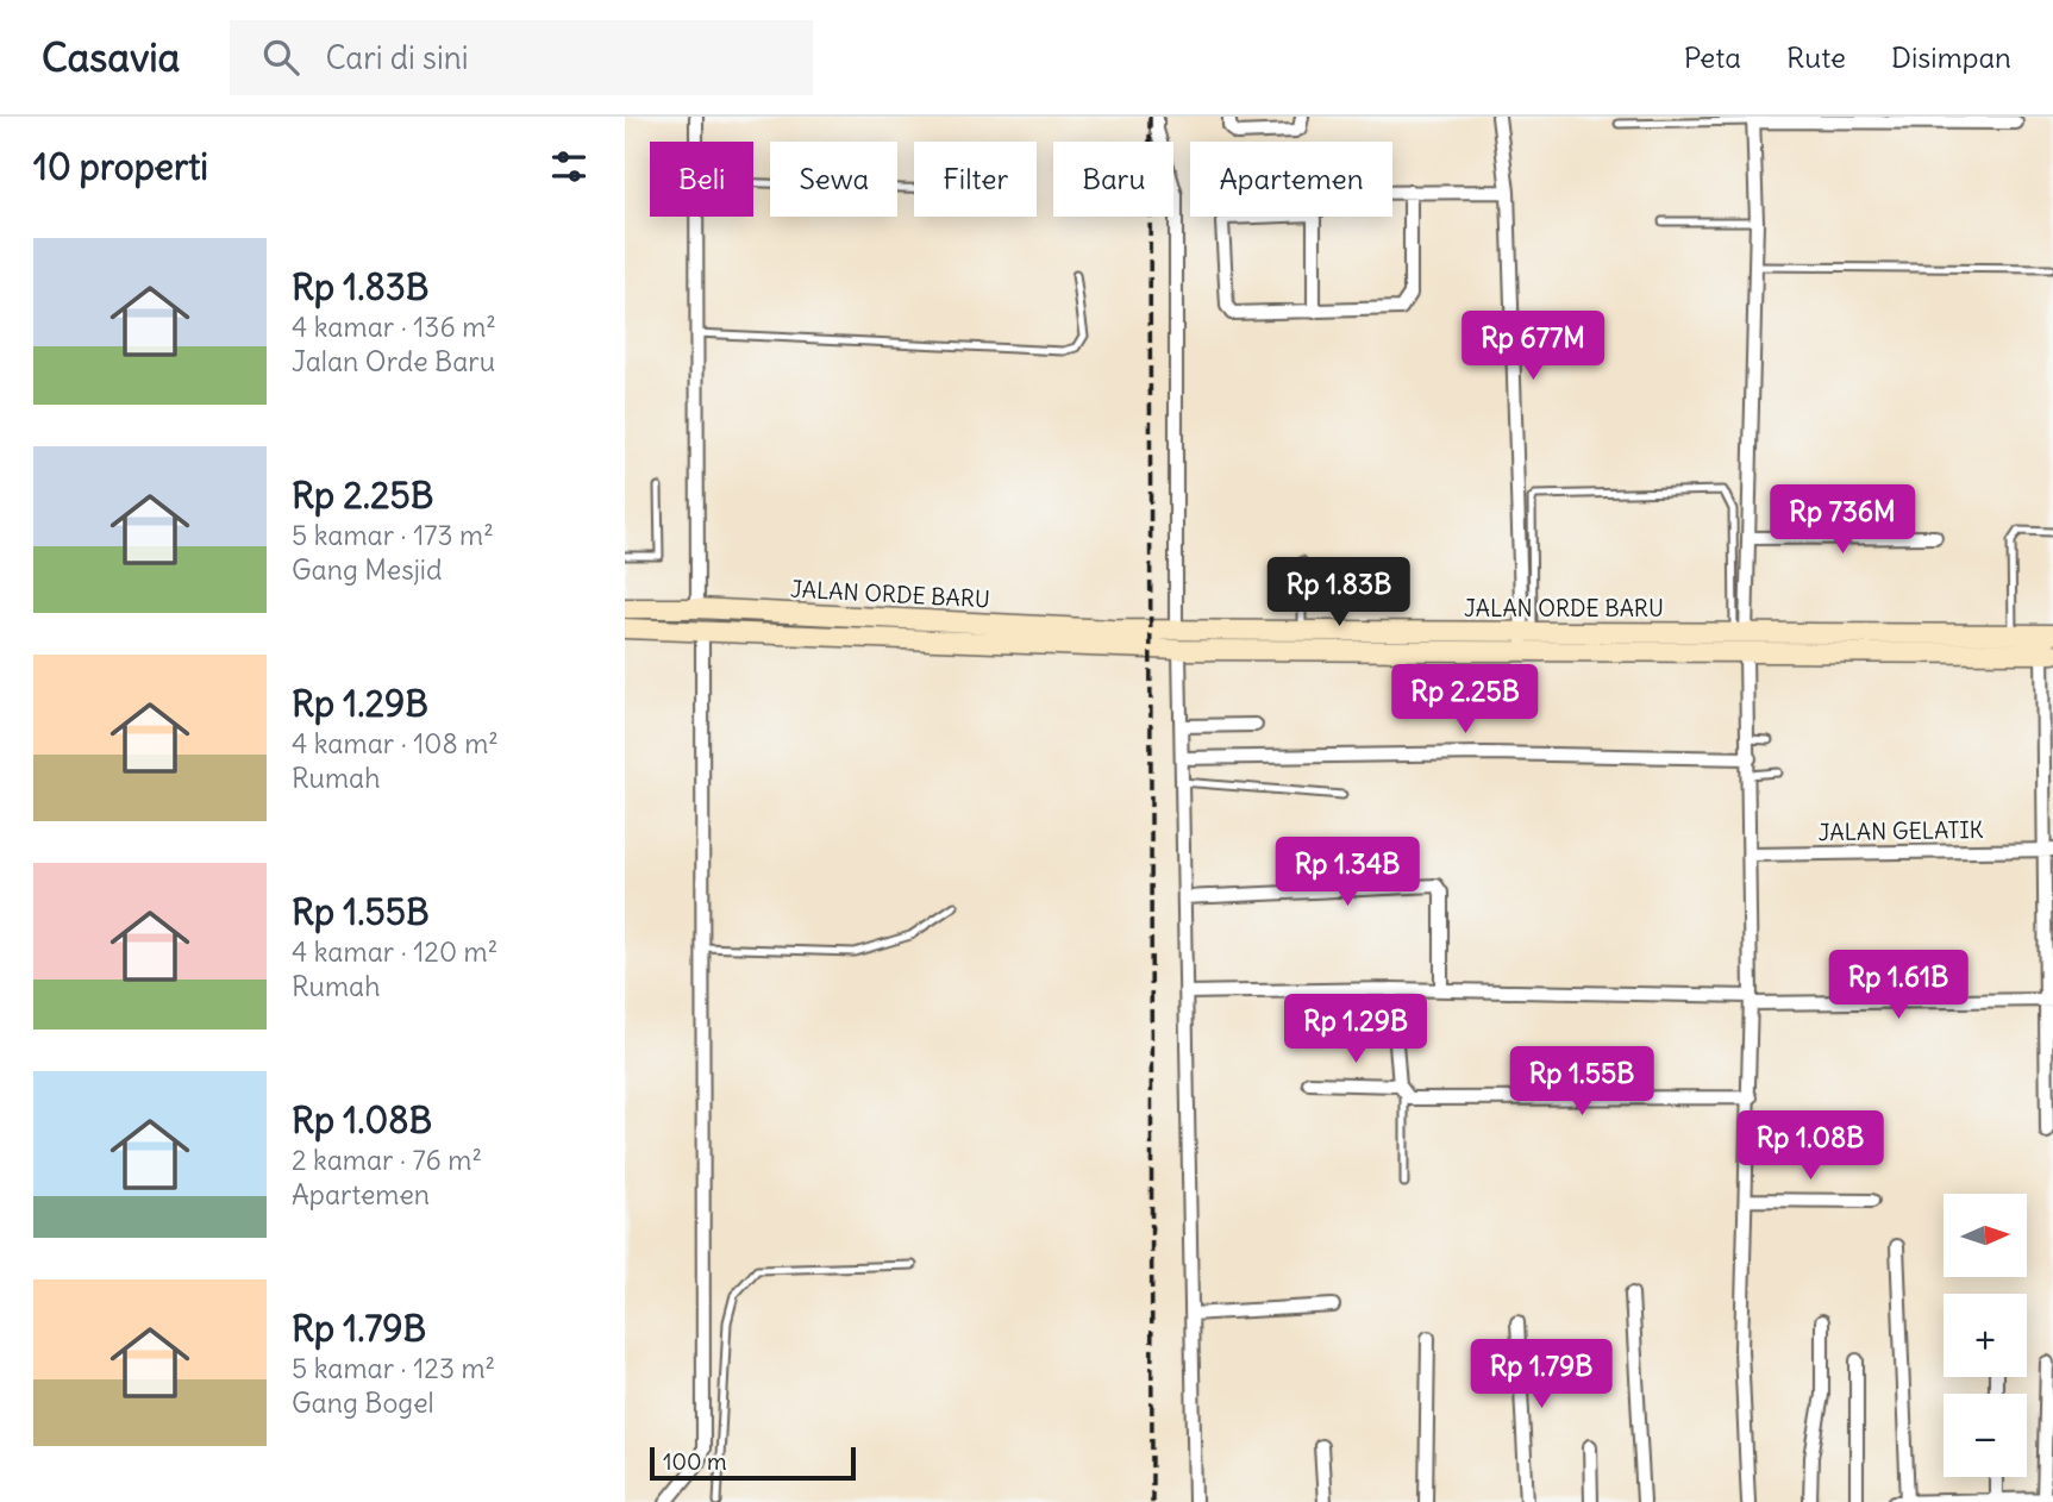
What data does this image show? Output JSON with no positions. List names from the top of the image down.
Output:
{
  "streets": {
    "main road": ["JALAN ORDE BARU"],
    "street": ["JALAN GELATIK"]
  },
  "scale_bar": "100 m",
  "north": "right",
  "page": {
    "header": "Casavia",
    "search": "Cari di sini",
    "nav": ["Peta", "Rute", "Disimpan"],
    "heading": "10 properti",
    "chip": [
      "Beli",
      "Sewa",
      "Filter",
      "Baru",
      "Apartemen"
    ],
    "list": [
      {
        "name": "Rp 1.83B",
        "note": "4 kamar · 136 m² · Jalan Orde Baru"
      },
      {
        "name": "Rp 2.25B",
        "note": "5 kamar · 173 m² · Gang Mesjid"
      },
      {
        "name": "Rp 1.29B",
        "note": "4 kamar · 108 m² · Rumah"
      },
      {
        "name": "Rp 1.55B",
        "note": "4 kamar · 120 m² · Rumah"
      },
      {
        "name": "Rp 1.08B",
        "note": "2 kamar · 76 m² · Apartemen"
      },
      {
        "name": "Rp 1.79B",
        "note": "5 kamar · 123 m² · Gang Bogel"
      }
    ],
    "price": [
      "Rp 677M",
      "Rp 736M",
      "Rp 1.83B",
      "Rp 2.25B",
      "Rp 1.34B",
      "Rp 1.61B",
      "Rp 1.29B",
      "Rp 1.55B",
      "Rp 1.08B",
      "Rp 1.79B"
    ],
    "map_buttons": ["+", "−"],
    "scale": "100 m"
  }
}
